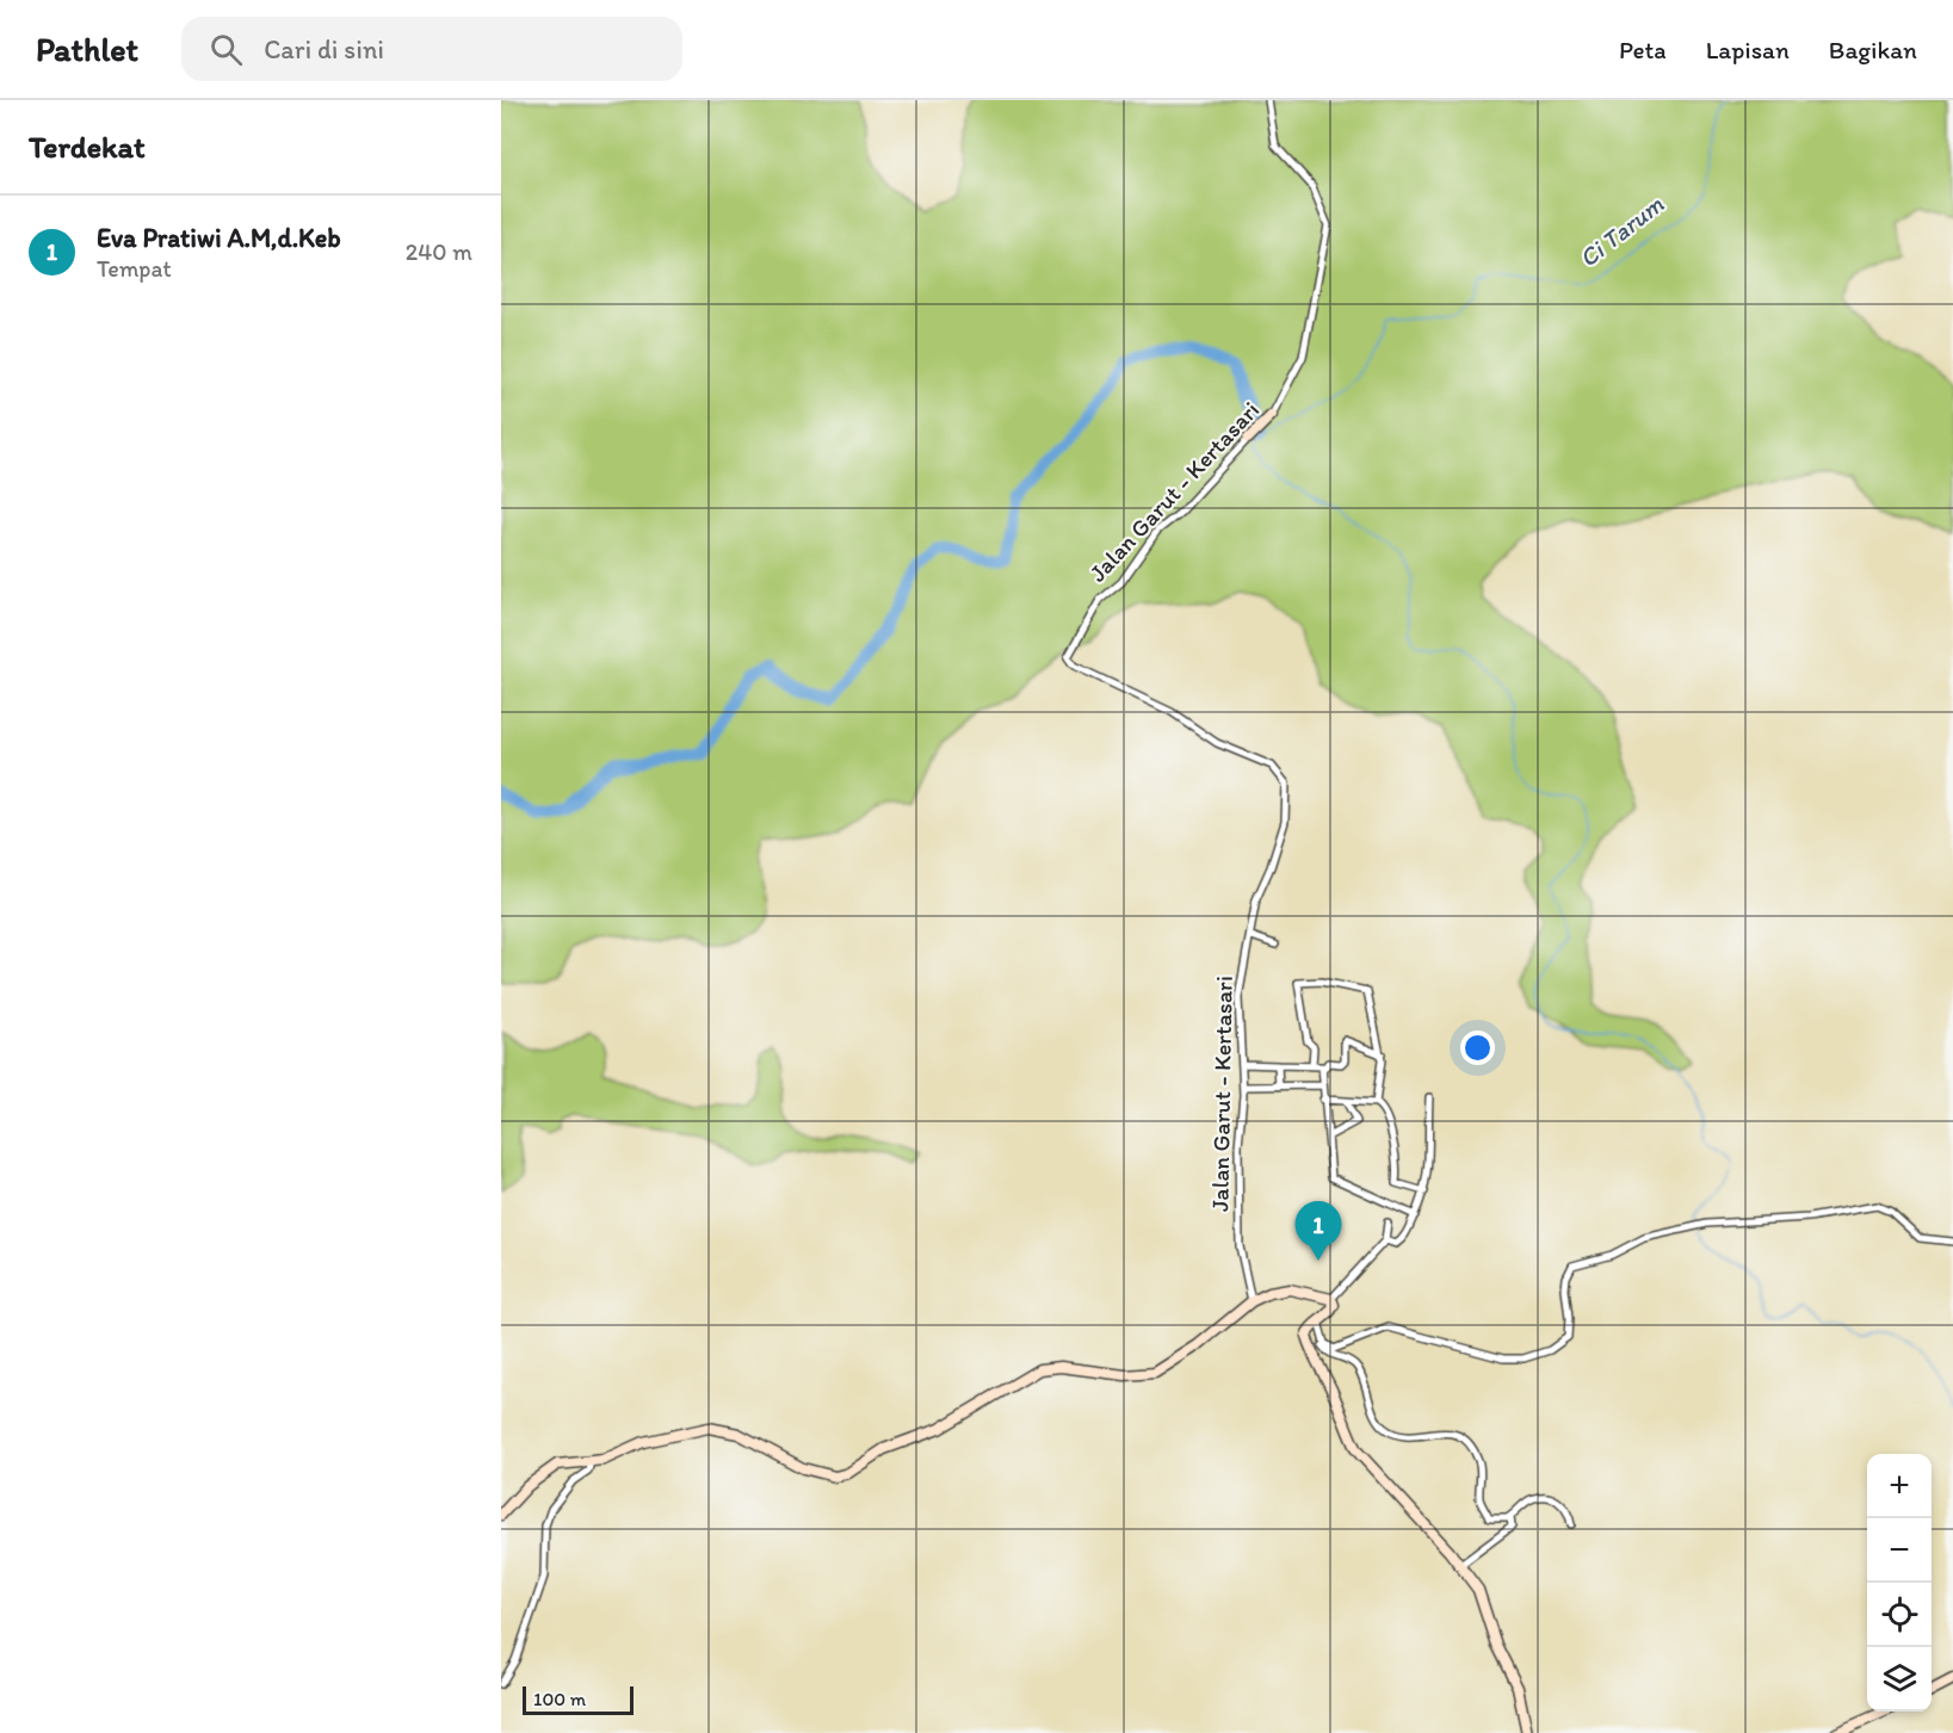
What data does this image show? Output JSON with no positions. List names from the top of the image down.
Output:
{
  "streets": {
    "main road": ["Jalan Garut - Kertasari"]
  },
  "water": ["Ci Tarum"],
  "scale_bar": "100 m",
  "page": {
    "header": "Pathlet",
    "search": "Cari di sini",
    "nav": ["Peta", "Lapisan", "Bagikan"],
    "heading": "Terdekat",
    "list": [
      {
        "mark": "1",
        "name": "Eva Pratiwi A.M,d.Keb",
        "note": "Tempat",
        "value": "240 m"
      }
    ],
    "pins": "1",
    "map_buttons": ["+", "−"],
    "scale": "100 m"
  }
}
